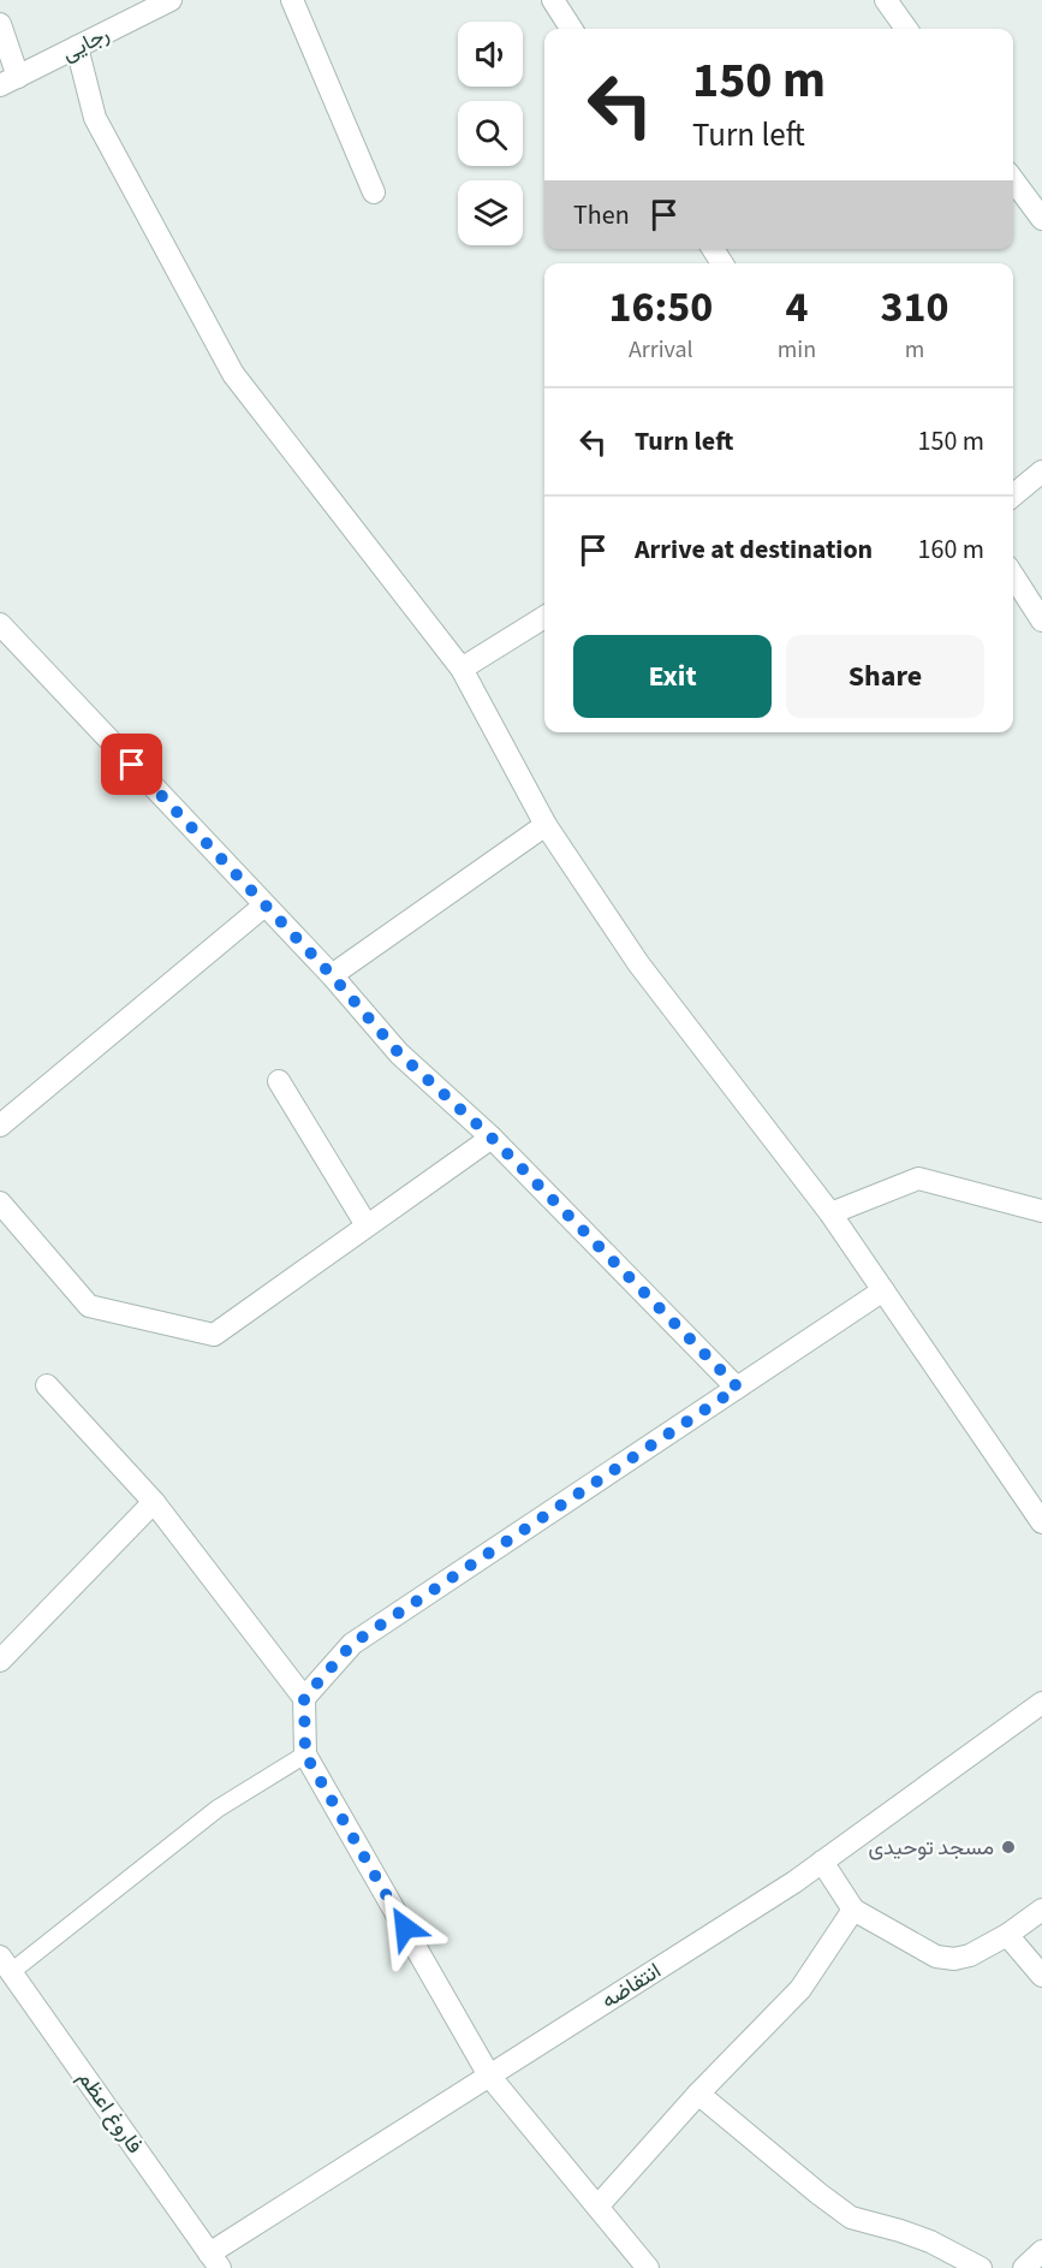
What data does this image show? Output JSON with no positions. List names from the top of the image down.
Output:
{
  "streets": {
    "street": ["رجایی", "انتفاضه", "فاروغ اعظم"]
  },
  "crossings": [
    ["انتفاضه", "فاروغ اعظم"]
  ],
  "places": ["مسجد توحیدی"],
  "page": {
    "turn": ["150 m", "Turn left"],
    "then": "Then",
    "eta": [
      "16:50",
      "Arrival",
      "4",
      "min",
      "310",
      "m"
    ],
    "list": [
      {
        "name": "Turn left",
        "value": "150 m"
      },
      {
        "name": "Arrive at destination",
        "value": "160 m"
      }
    ],
    "buttons": ["Exit", "Share"]
  }
}
